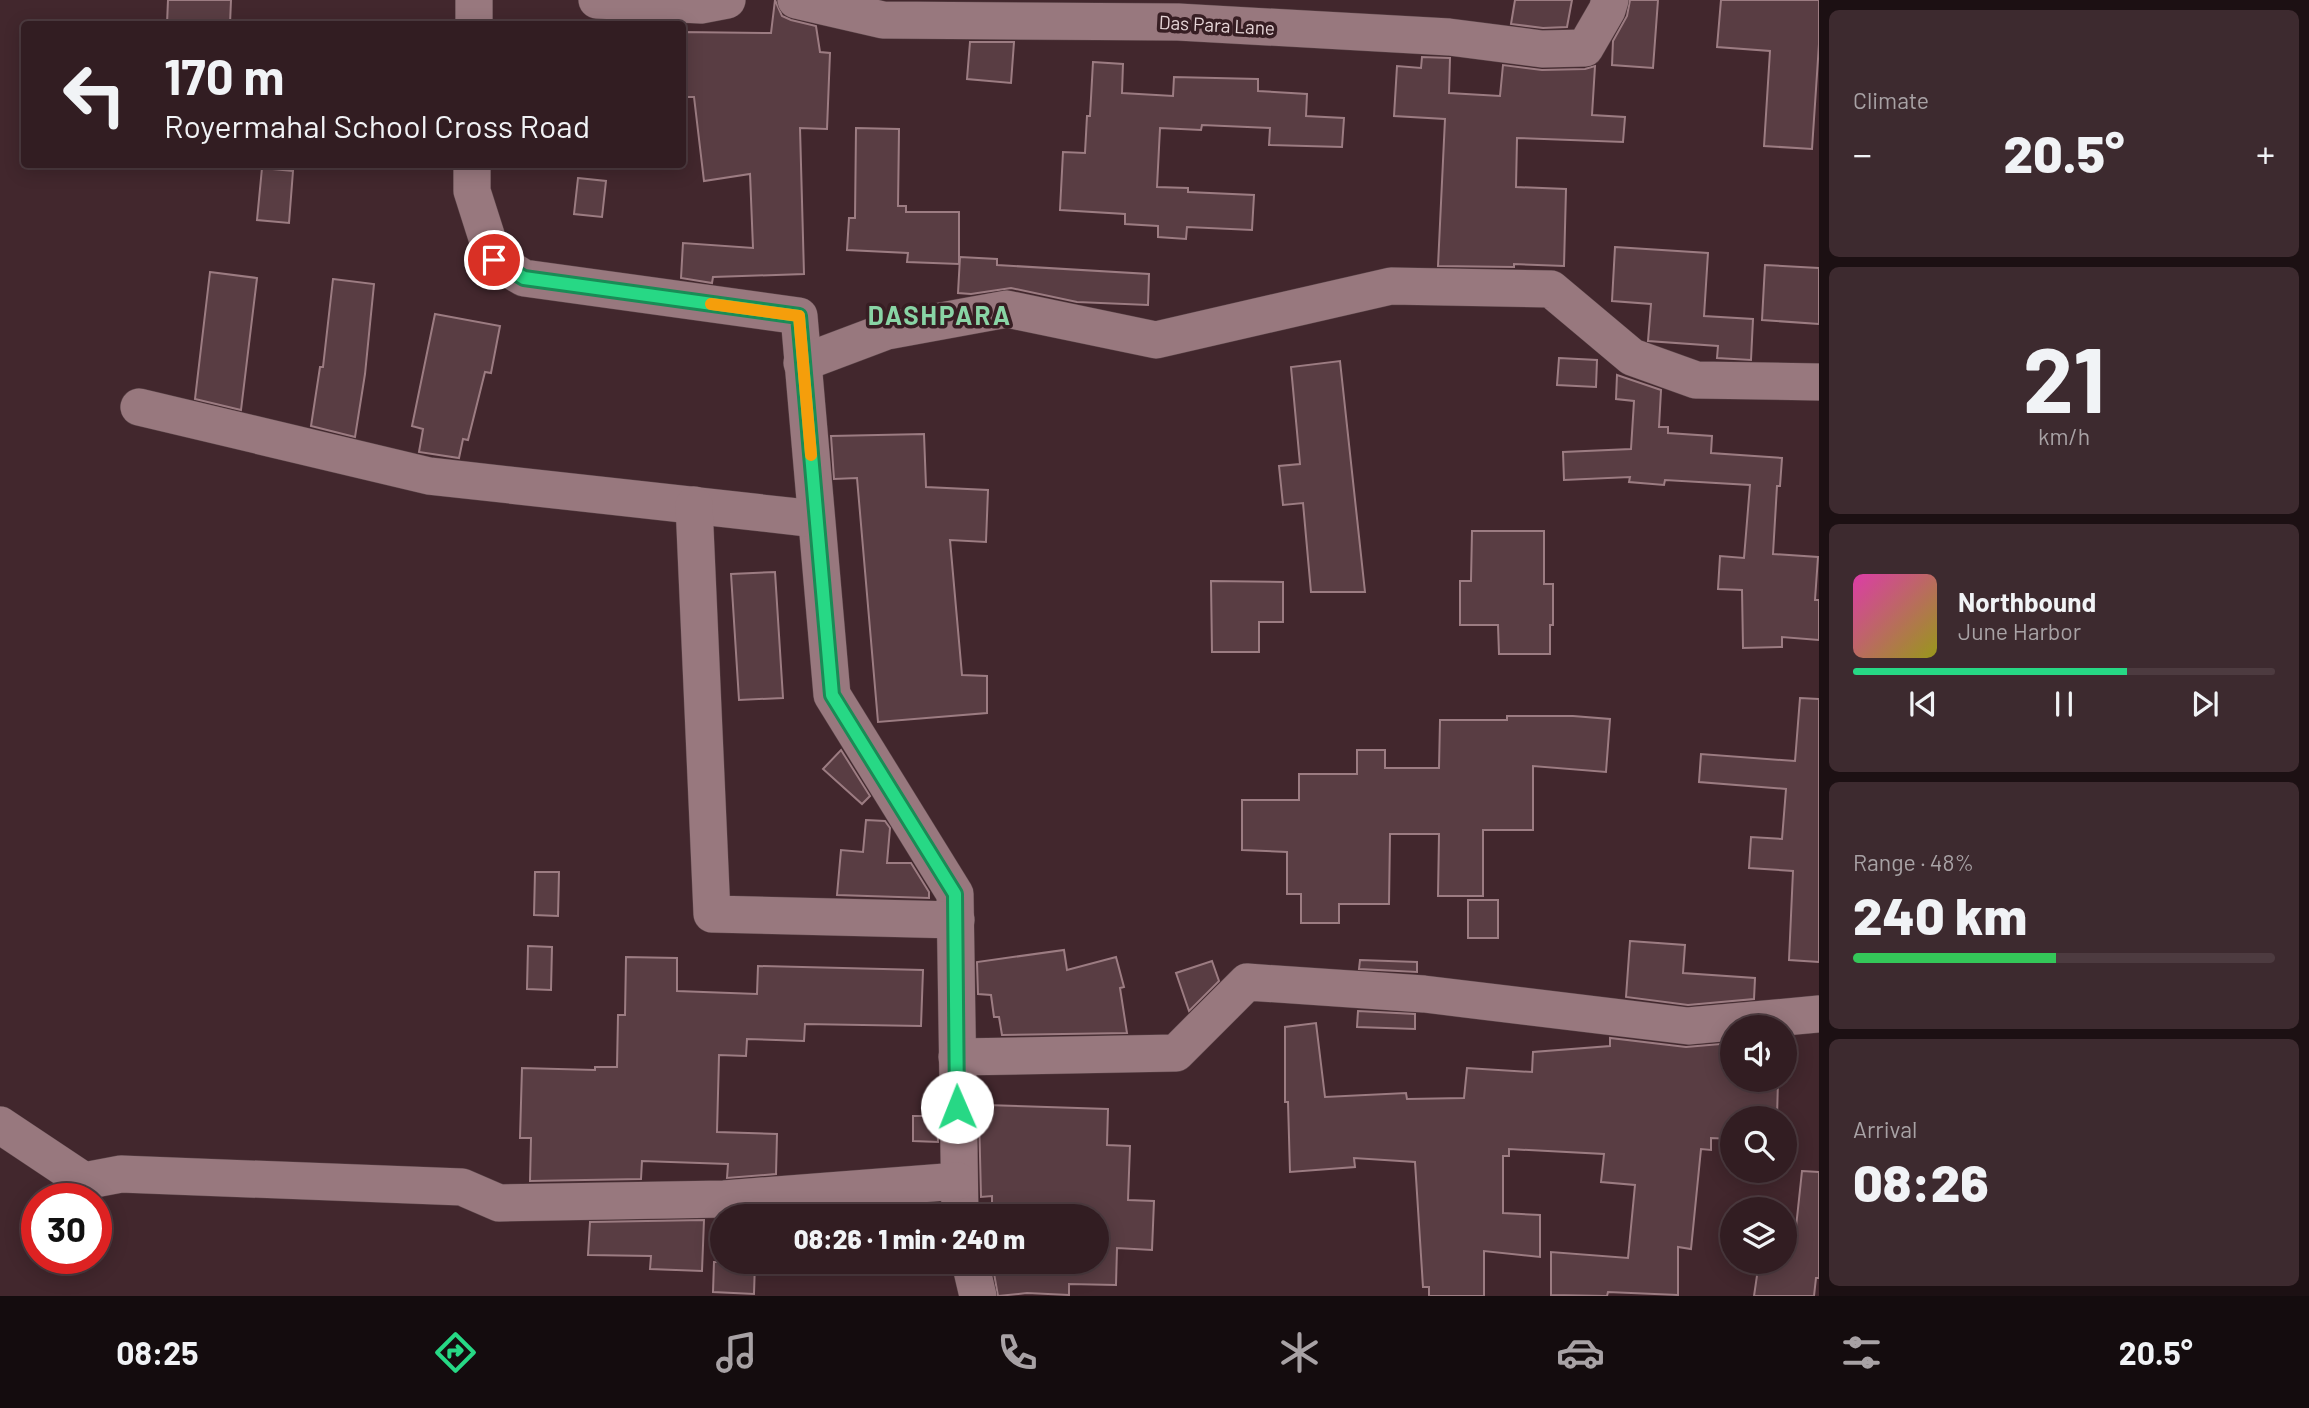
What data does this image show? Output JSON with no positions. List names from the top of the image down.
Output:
{
  "streets": {
    "street": ["Das Para Lane"]
  },
  "districts": ["DASHPARA"],
  "page": {
    "tile": [
      "Climate",
      ["21", "km/h"],
      ["Range · 48%", "240 km"],
      ["Arrival", "08:26"]
    ],
    "turn": ["170 m", "Royermahal School Cross Road"],
    "heat": ["−", "20.5°", "+"],
    "song": ["Northbound", "June Harbor"],
    "limit": "30",
    "trip": "08:26 · 1 min · 240 m",
    "tabs": ["08:25", "20.5°"]
  }
}
